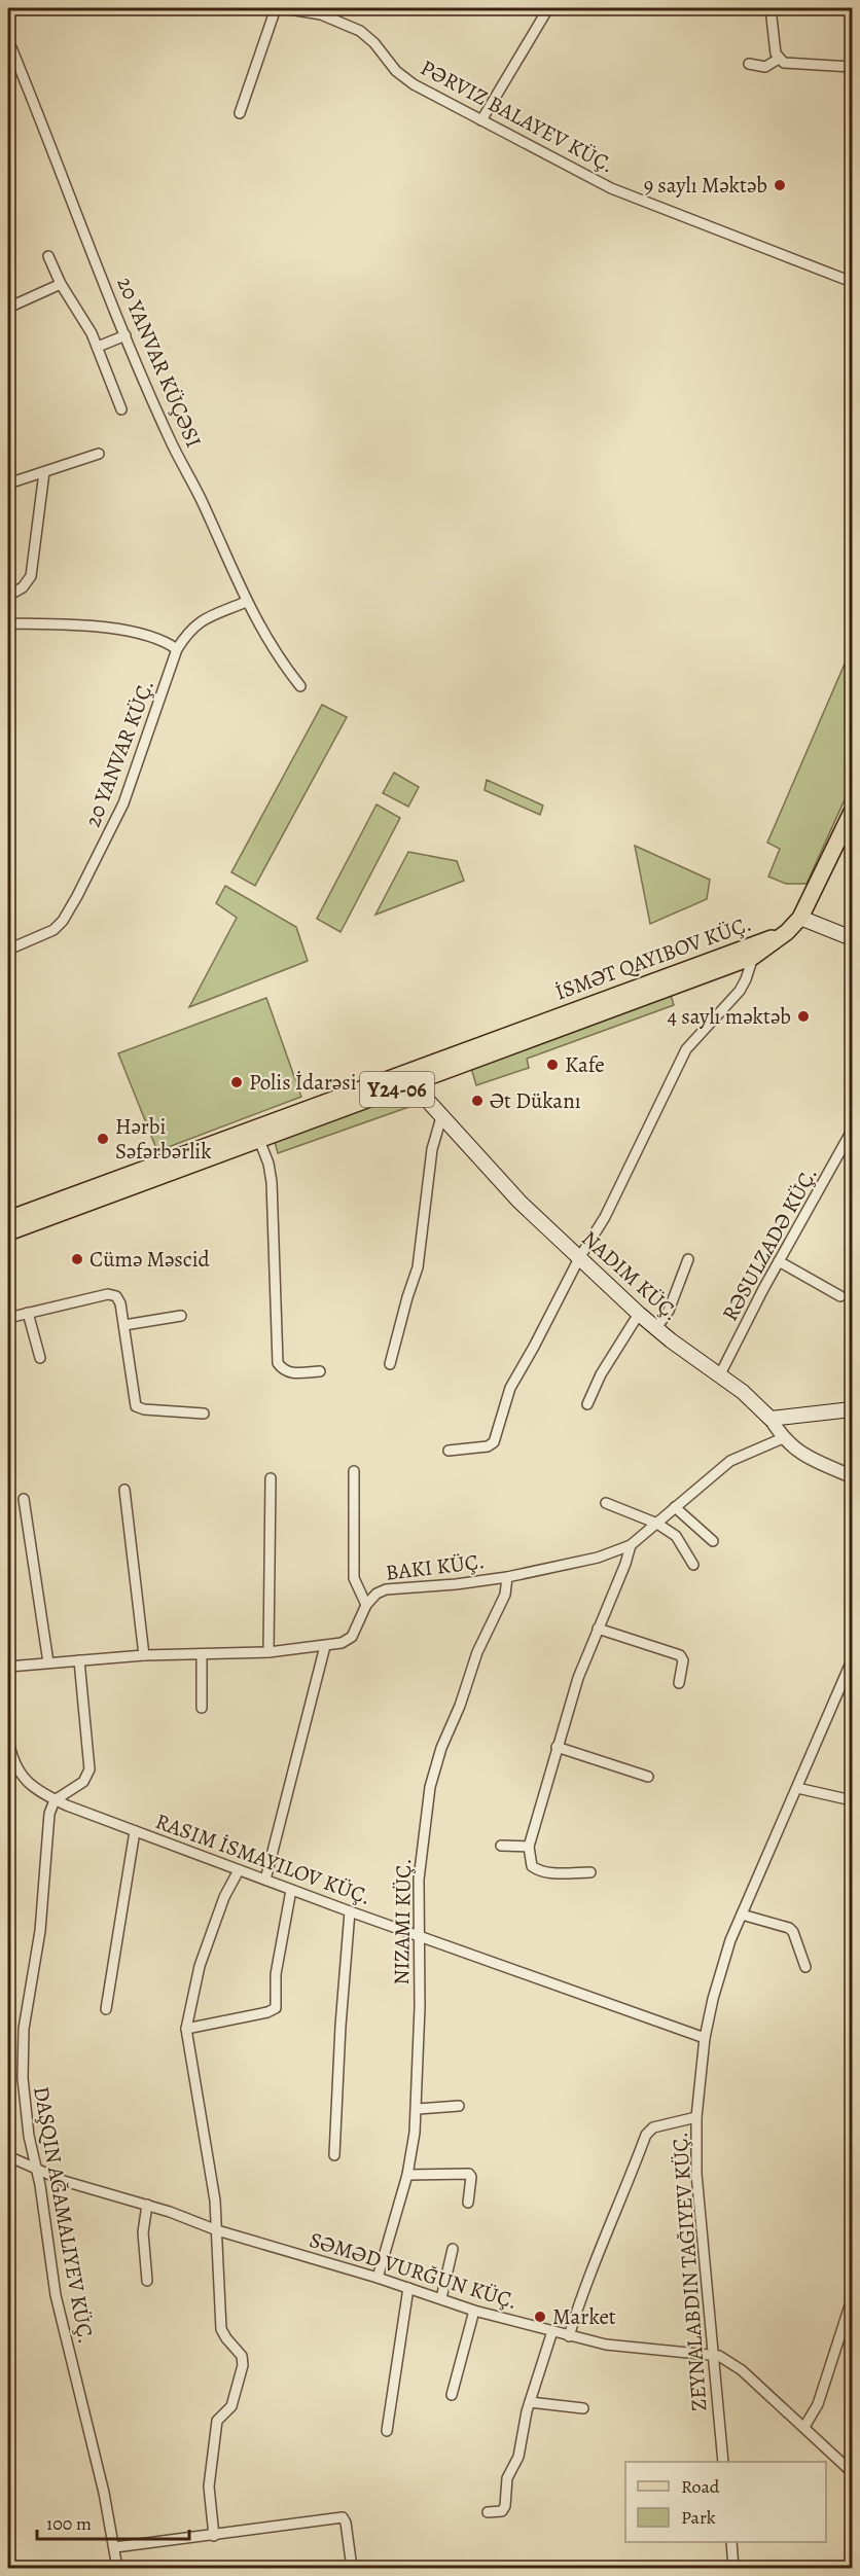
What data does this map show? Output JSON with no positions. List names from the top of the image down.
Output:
{
  "streets": {
    "main road": ["Y24-06", "NADIM KÜÇ."],
    "street": [
      "PƏRVIZ BALAYEV KÜÇ.",
      "20 YANVAR KÜÇƏSI",
      "20 YANVAR KÜÇ.",
      "RƏSULZADƏ KÜÇ.",
      "NIZAMI KÜÇ.",
      "SƏMƏD VURĞUN KÜÇ."
    ]
  },
  "crossings": [
    ["20 YANVAR KÜÇƏSI", "20 YANVAR KÜÇ."],
    ["Y24-06", "NADIM KÜÇ."],
    ["RƏSULZADƏ KÜÇ.", "NADIM KÜÇ."],
    ["NIZAMI KÜÇ.", "SƏMƏD VURĞUN KÜÇ."]
  ],
  "places": [
    "9 saylı Məktəb",
    "4 saylı məktəb",
    "Kafe",
    "Polis İdarəsi",
    "Ət Dükanı",
    "Hərbi Səfərbərlik",
    "Cümə Məscid",
    "Market"
  ],
  "legend": ["Road", "Park"],
  "scale_bar": "100 m"
}
